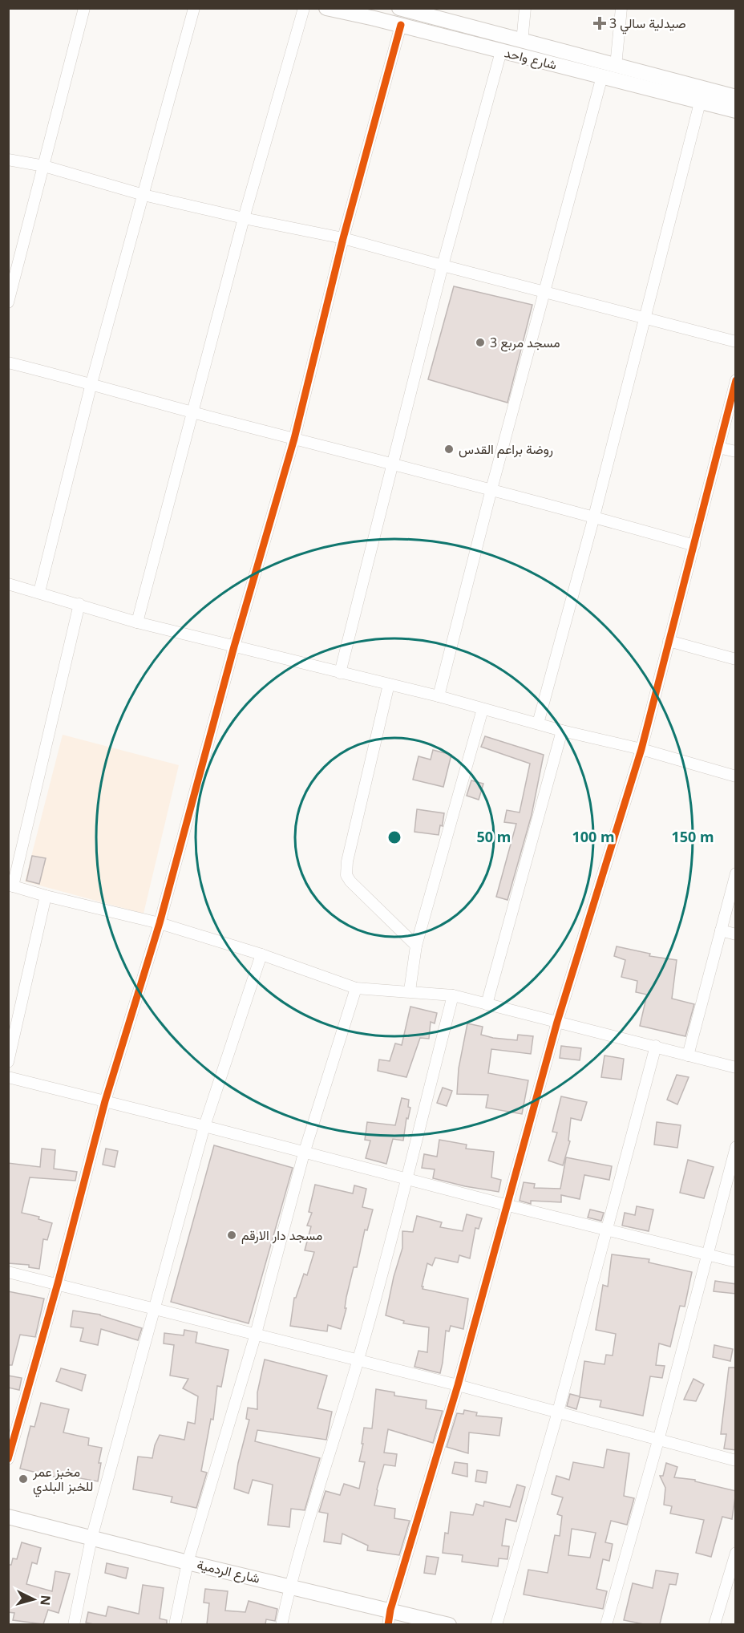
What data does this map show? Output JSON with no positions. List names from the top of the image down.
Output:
{
  "streets": {
    "street": ["شارع واحد", "شارع الردمية"]
  },
  "places": {
    "health": ["صيدلية سالي 3"],
    "other": [
      "مسجد مربع 3",
      "روضة براعم القدس",
      "مسجد دار الارقم",
      "مخبز عمر للخبز البلدي"
    ]
  },
  "north": "right",
  "rings": ["50 m", "100 m", "150 m"]
}
